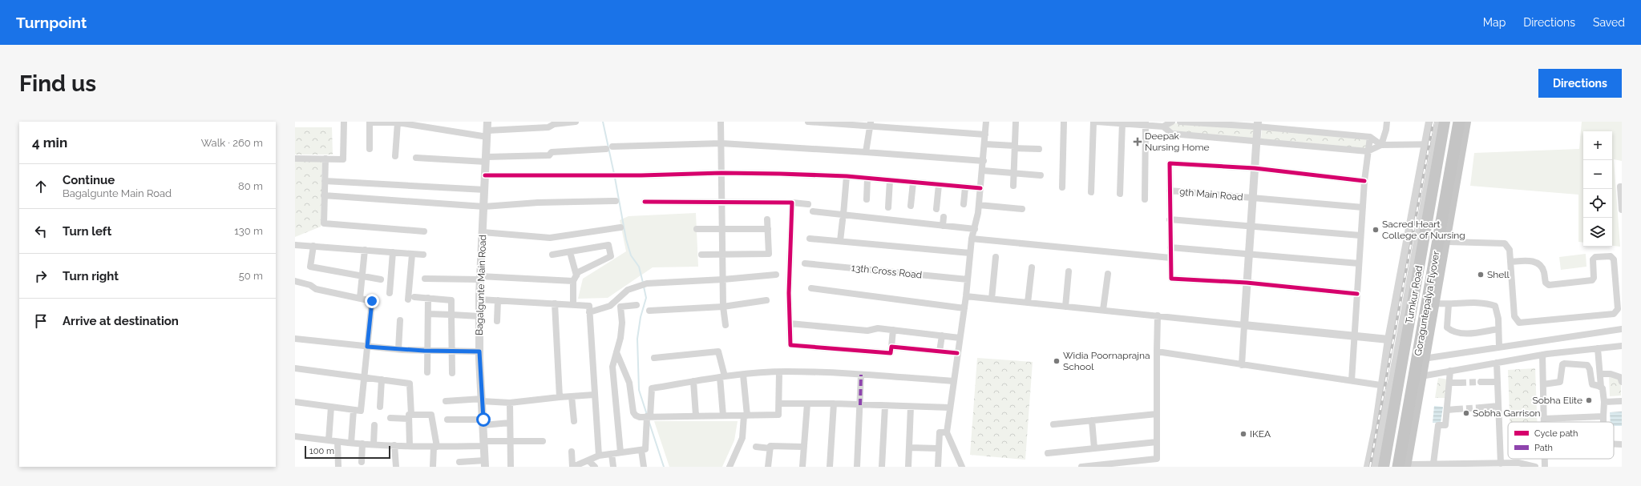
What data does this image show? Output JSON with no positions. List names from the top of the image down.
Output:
{
  "streets": {
    "highway": ["Tumkur Road", "Goraguntepalya Flyover"],
    "street": ["9th Main Road", "13th Cross Road", "Bagalgunte Main Road"]
  },
  "places": {
    "health": ["Deepak Nursing Home"],
    "other": [
      "Sacred Heart College of Nursing",
      "Shell",
      "Widia Poornaprajna School",
      "Sobha Elite",
      "Sobha Garrison",
      "IKEA"
    ]
  },
  "legend": ["Cycle path", "Path"],
  "scale_bar": "100 m",
  "page": {
    "header": "Turnpoint",
    "nav": ["Map", "Directions", "Saved"],
    "buttons": "Directions",
    "title": "Find us",
    "heading": ["4 min", "Walk · 260 m"],
    "map_buttons": ["+", "−"],
    "list": [
      ["Continue", "Bagalgunte Main Road", "80 m"],
      ["Turn left", "130 m"],
      ["Turn right", "50 m"],
      "Arrive at destination"
    ],
    "scale": "100 m"
  }
}
